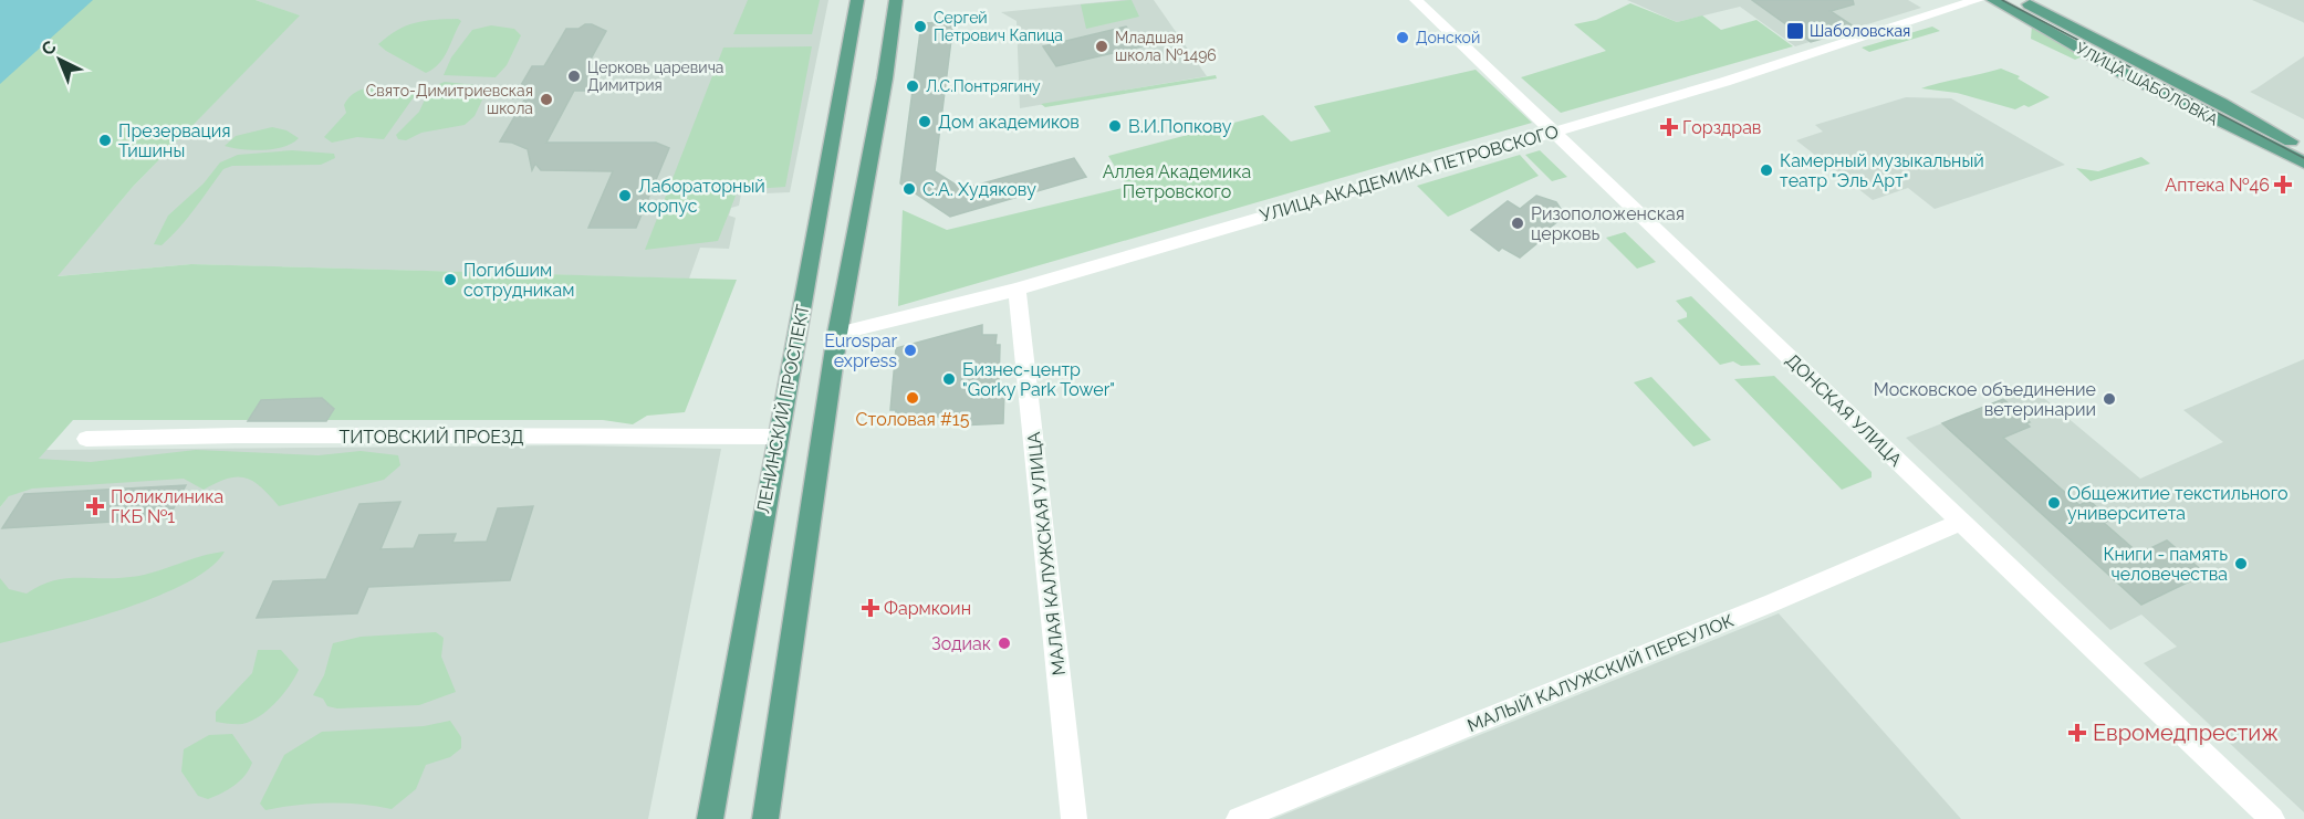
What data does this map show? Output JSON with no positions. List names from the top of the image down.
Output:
{
  "streets": {
    "main road": ["УЛИЦА ШАБОЛОВКА", "ЛЕНИНСКИЙ ПРОСПЕКТ"],
    "street": [
      "УЛИЦА АКАДЕМИКА ПЕТРОВСКОГО",
      "ДОНСКАЯ УЛИЦА",
      "ТИТОВСКИЙ ПРОЕЗД",
      "МАЛАЯ КАЛУЖСКАЯ УЛИЦА",
      "МАЛЫЙ КАЛУЖСКИЙ ПЕРЕУЛОК"
    ]
  },
  "crossings": [
    ["УЛИЦА АКАДЕМИКА ПЕТРОВСКОГО", "ДОНСКАЯ УЛИЦА"],
    ["УЛИЦА АКАДЕМИКА ПЕТРОВСКОГО", "МАЛАЯ КАЛУЖСКАЯ УЛИЦА"],
    ["ЛЕНИНСКИЙ ПРОСПЕКТ", "ТИТОВСКИЙ ПРОЕЗД"],
    ["ДОНСКАЯ УЛИЦА", "МАЛЫЙ КАЛУЖСКИЙ ПЕРЕУЛОК"]
  ],
  "parks": ["Аллея Академика Петровского"],
  "places": {
    "other": [
      "Сергей Петрович Капица",
      "Донской",
      "Младшая школа №1496",
      "Церковь царевича Димитрия",
      "Л.С.Понтрягину",
      "Свято-Димитриевская школа",
      "Дом академиков",
      "В.И.Попкову",
      "Презервация Тишины",
      "Камерный музыкальный театр \"Эль Арт\"",
      "С.А. Худякову",
      "Лабораторный корпус",
      "Ризоположенская церковь",
      "Погибшим сотрудникам",
      "Eurospar express",
      "Бизнес-центр \"Gorky Park Tower\"",
      "Столовая #15",
      "Московское объединение ветеринарии",
      "Общежитие текстильного университета",
      "Книги - память человечества",
      "Зодиак"
    ],
    "transit": ["Шаболовская"],
    "health": [
      "Горздрав",
      "Аптека №46",
      "Поликлиника ГКБ №1",
      "Фармкоин",
      "Евромедпрестиж"
    ]
  },
  "north": "top left"
}
